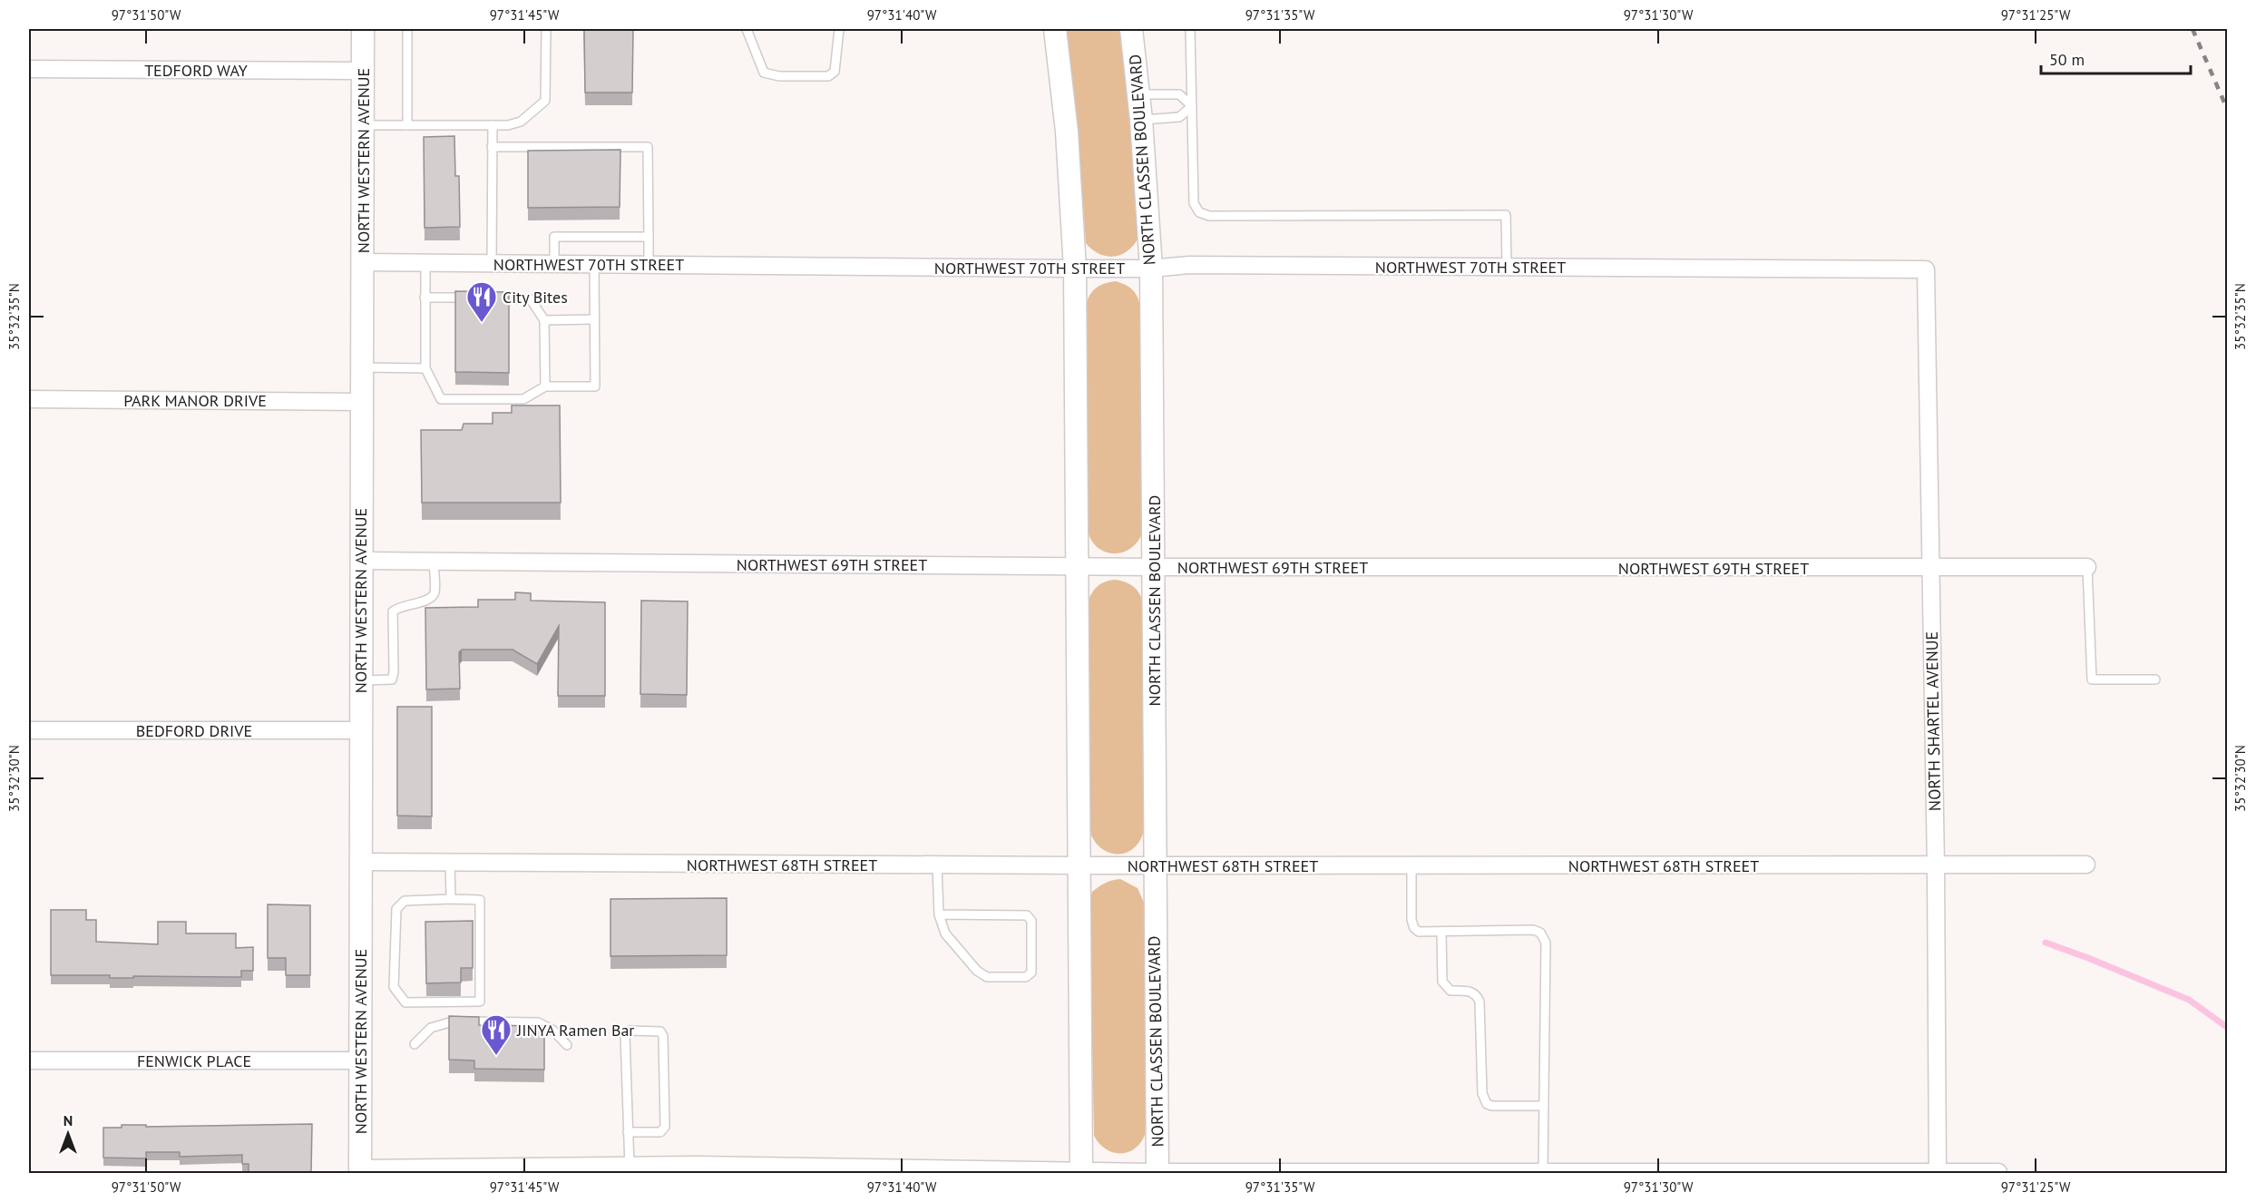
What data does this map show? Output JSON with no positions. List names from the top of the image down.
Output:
{
  "streets": {
    "street": [
      "TEDFORD WAY",
      "NORTH CLASSEN BOULEVARD",
      "NORTH WESTERN AVENUE",
      "NORTHWEST 70TH STREET",
      "PARK MANOR DRIVE",
      "NORTHWEST 69TH STREET",
      "NORTH SHARTEL AVENUE",
      "BEDFORD DRIVE",
      "NORTHWEST 68TH STREET",
      "FENWICK PLACE"
    ]
  },
  "crossings": [
    ["TEDFORD WAY", "NORTH WESTERN AVENUE"],
    ["NORTH CLASSEN BOULEVARD", "NORTHWEST 70TH STREET"],
    ["NORTH CLASSEN BOULEVARD", "NORTHWEST 69TH STREET"],
    ["NORTH CLASSEN BOULEVARD", "NORTHWEST 68TH STREET"],
    ["NORTH WESTERN AVENUE", "NORTHWEST 70TH STREET"],
    ["NORTH WESTERN AVENUE", "PARK MANOR DRIVE"],
    ["NORTH WESTERN AVENUE", "NORTHWEST 69TH STREET"],
    ["NORTH WESTERN AVENUE", "BEDFORD DRIVE"],
    ["NORTH WESTERN AVENUE", "NORTHWEST 68TH STREET"],
    ["NORTH WESTERN AVENUE", "FENWICK PLACE"],
    ["NORTHWEST 70TH STREET", "NORTH SHARTEL AVENUE"],
    ["NORTHWEST 69TH STREET", "NORTH SHARTEL AVENUE"],
    ["NORTH SHARTEL AVENUE", "NORTHWEST 68TH STREET"]
  ],
  "places": {
    "restaurant": ["City Bites", "JINYA Ramen Bar"]
  },
  "scale_bar": "50 m",
  "north": "top",
  "coordinates": [
    "97°31'50\"W",
    "97°31'45\"W",
    "97°31'40\"W",
    "97°31'35\"W",
    "97°31'30\"W",
    "97°31'25\"W",
    "35°32'35\"N",
    "35°32'30\"N"
  ]
}
